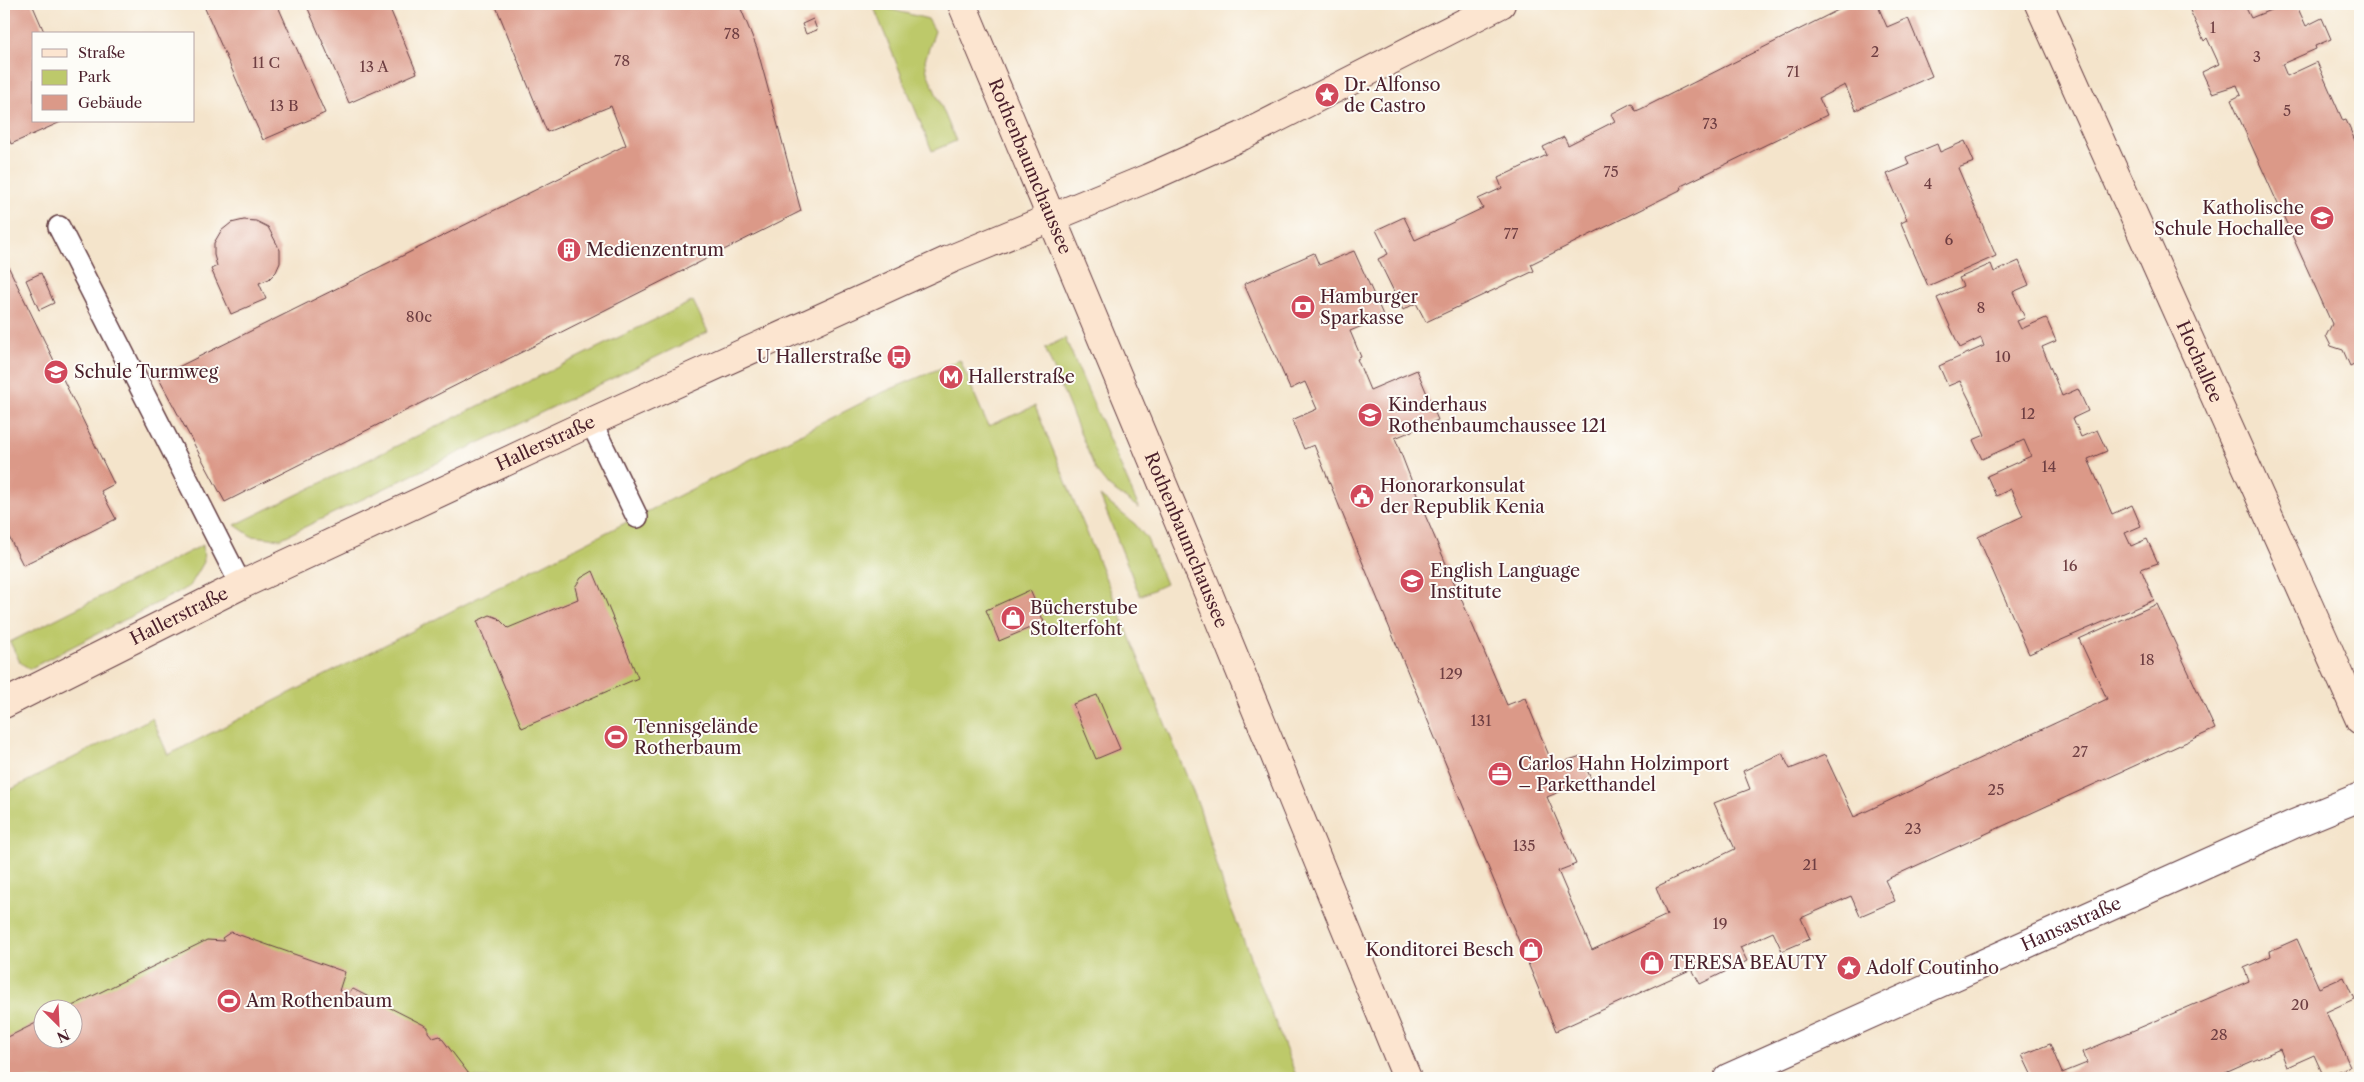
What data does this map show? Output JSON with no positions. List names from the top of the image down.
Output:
{
  "streets": {
    "street": [
      "Rothenbaumchaussee",
      "Hochallee",
      "Hallerstraße",
      "Hansastraße"
    ]
  },
  "crossings": [
    ["Rothenbaumchaussee", "Hallerstraße"]
  ],
  "places": {
    "place": ["Dr. Alfonso de Castro", "Adolf Coutinho"],
    "school or university": [
      "Katholische Schule Hochallee",
      "Schule Turmweg",
      "Kinderhaus Rothenbaumchaussee 121",
      "English Language Institute"
    ],
    "building": ["Medienzentrum"],
    "bank": ["Hamburger Sparkasse"],
    "bus stop": ["U Hallerstraße"],
    "metro station": ["Hallerstraße"],
    "public building": ["Honorarkonsulat der Republik Kenia"],
    "shop": ["Bücherstube Stolterfoht", "Konditorei Besch", "TERESA BEAUTY"],
    "sports": ["Tennisgelände Rotherbaum", "Am Rothenbaum"],
    "office": ["Carlos Hahn Holzimport – Parketthandel"]
  },
  "house_numbers": [
    "1",
    "78",
    "2",
    "3",
    "78",
    "11 C",
    "13 A",
    "71",
    "13 B",
    "5",
    "73",
    "75",
    "4",
    "77",
    "6",
    "8",
    "80c",
    "10",
    "12",
    "14",
    "16",
    "18",
    "129",
    "131",
    "27",
    "25",
    "23",
    "135",
    "21",
    "19",
    "20",
    "28"
  ],
  "legend": ["Straße", "Park", "Gebäude"],
  "north": "bottom right"
}
